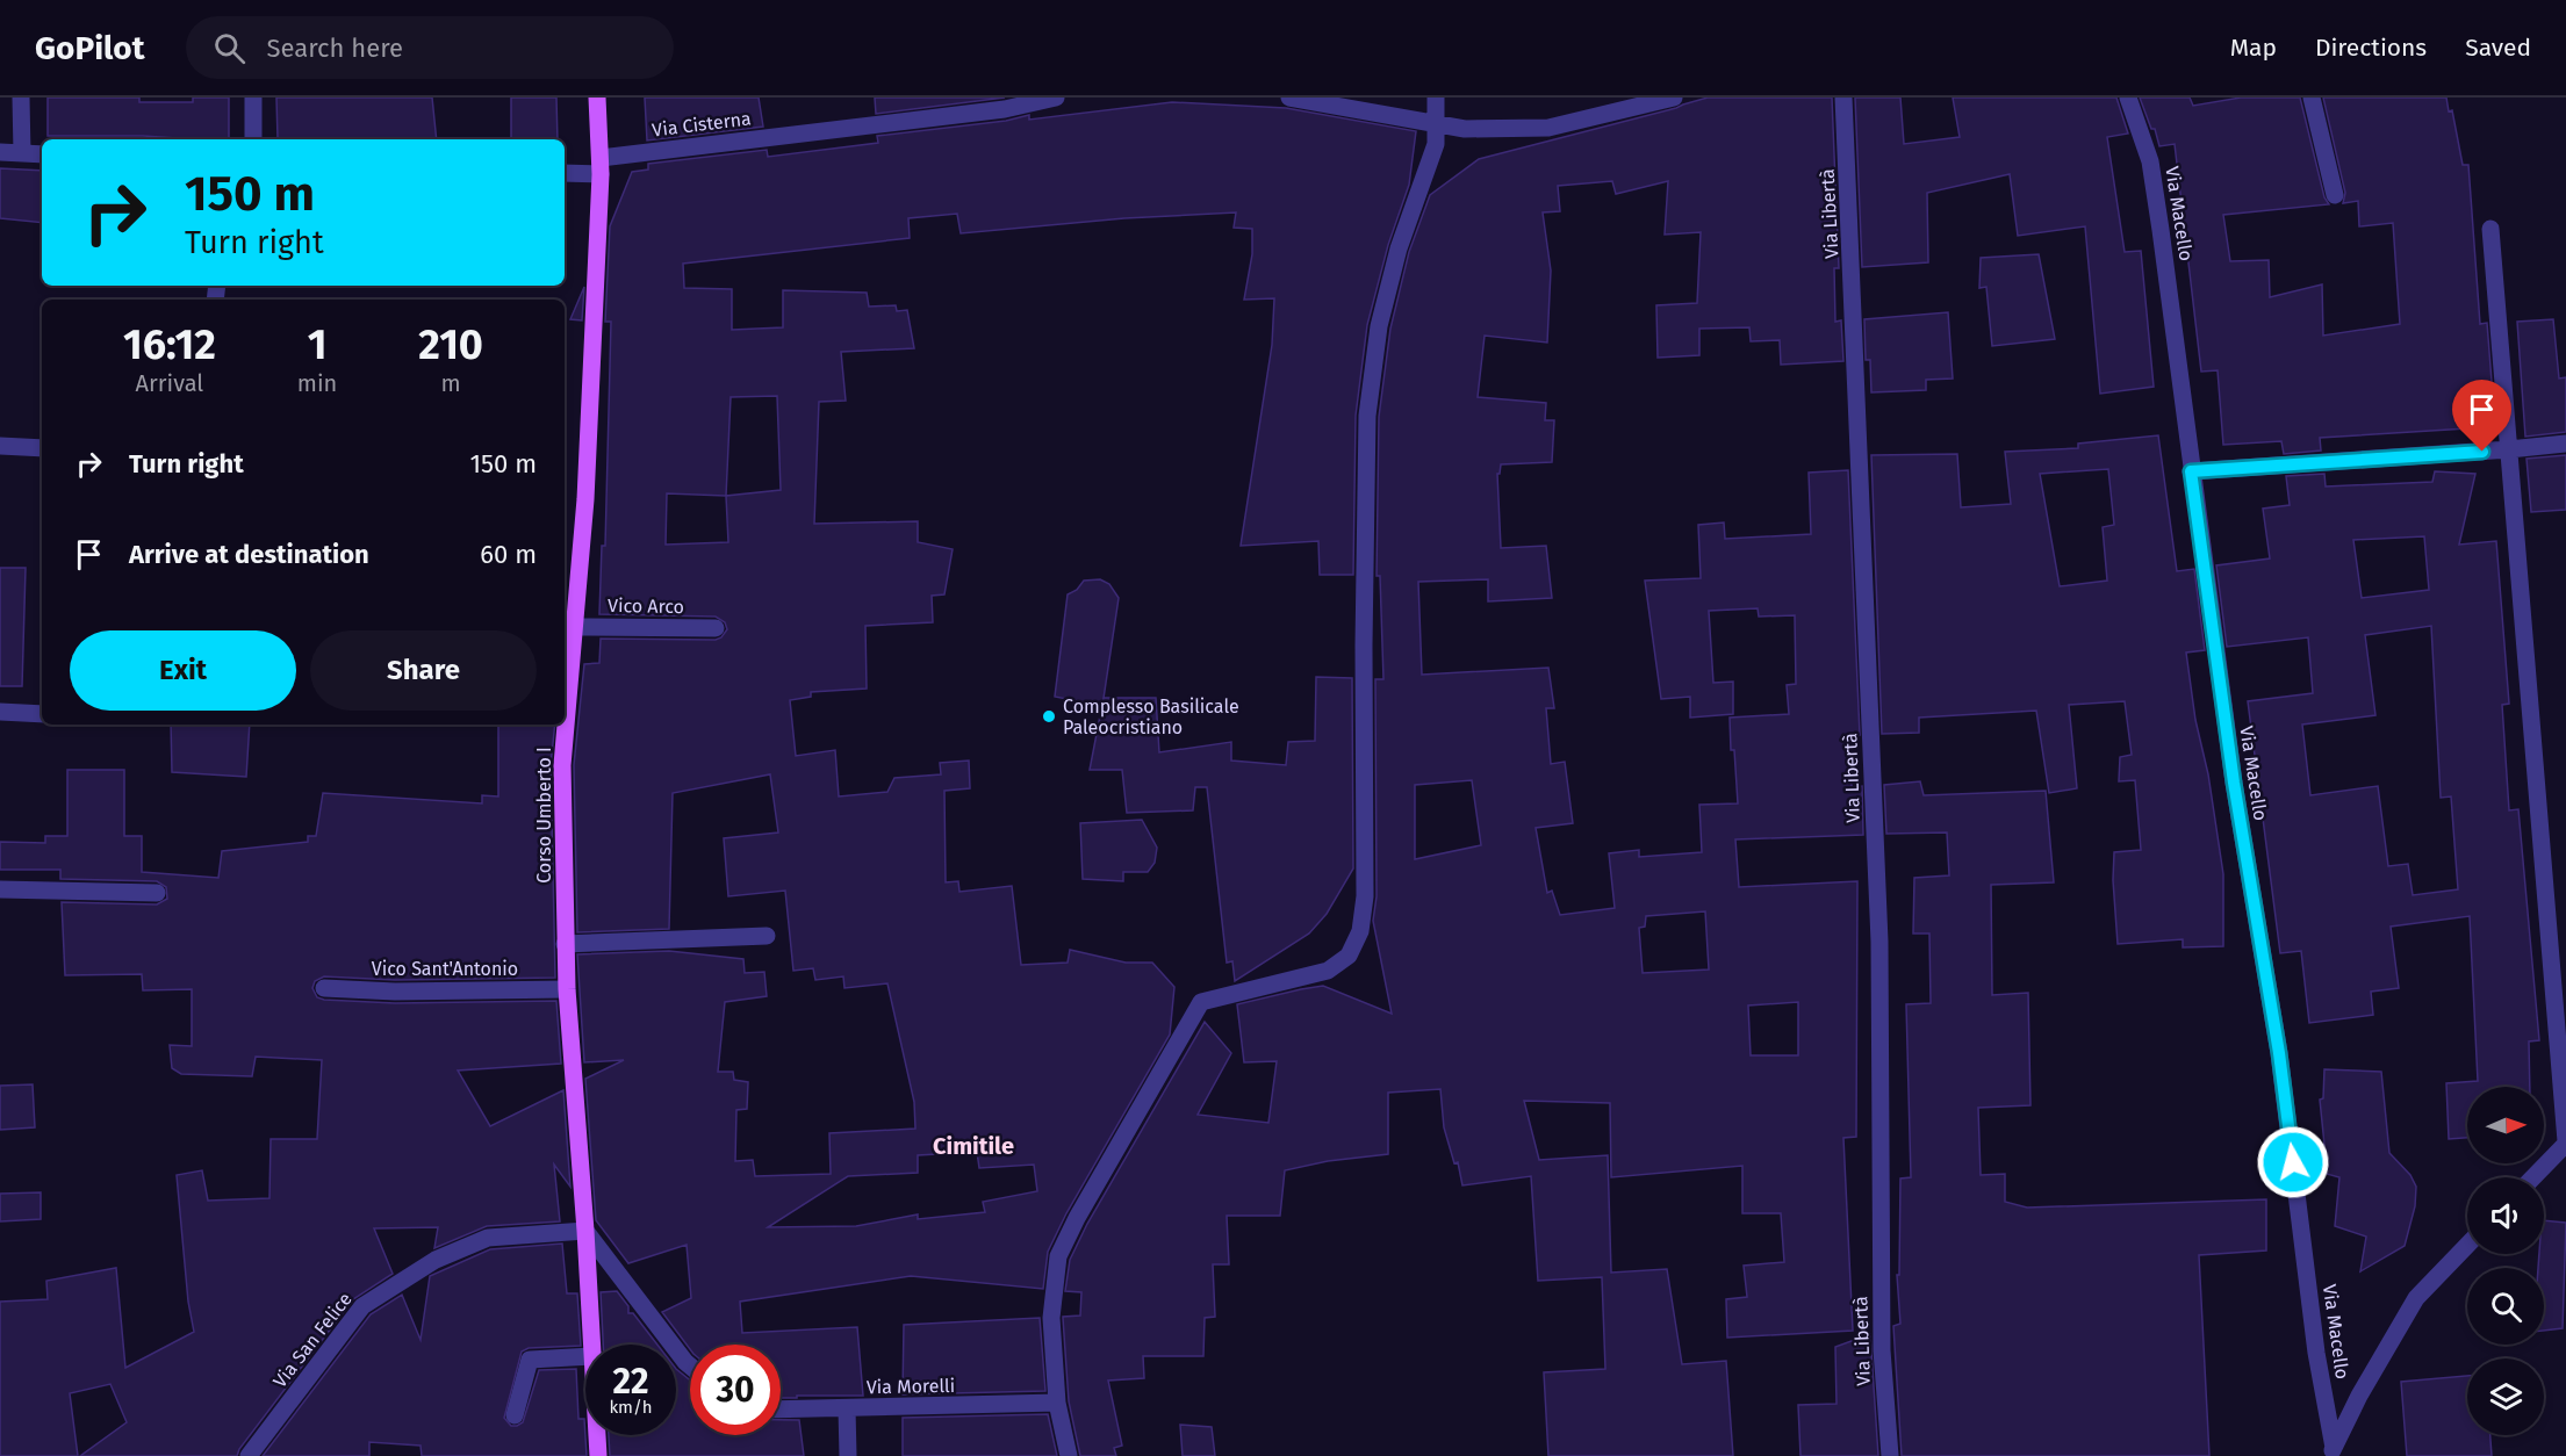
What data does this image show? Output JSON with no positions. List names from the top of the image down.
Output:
{
  "streets": {
    "main road": ["Corso Umberto I"],
    "street": [
      "Via Cisterna",
      "Via Libertà",
      "Via Macello",
      "Vico Arco",
      "Vico Sant'Antonio",
      "Via San Felice",
      "Via Morelli"
    ]
  },
  "crossings": [
    ["Via Cisterna", "Corso Umberto I"],
    ["Vico Arco", "Corso Umberto I"],
    ["Corso Umberto I", "Vico Sant'Antonio"],
    ["Corso Umberto I", "Via San Felice"]
  ],
  "districts": ["Cimitile"],
  "places": ["Complesso Basilicale Paleocristiano"],
  "north": "right",
  "page": {
    "header": "GoPilot",
    "search": "Search here",
    "nav": ["Map", "Directions", "Saved"],
    "turn": ["150 m", "Turn right"],
    "eta": [
      "16:12",
      "Arrival",
      "1",
      "min",
      "210",
      "m"
    ],
    "list": [
      {
        "name": "Turn right",
        "value": "150 m"
      },
      {
        "name": "Arrive at destination",
        "value": "60 m"
      }
    ],
    "buttons": ["Exit", "Share"],
    "speed": "22 km/h",
    "limit": "30"
  }
}
